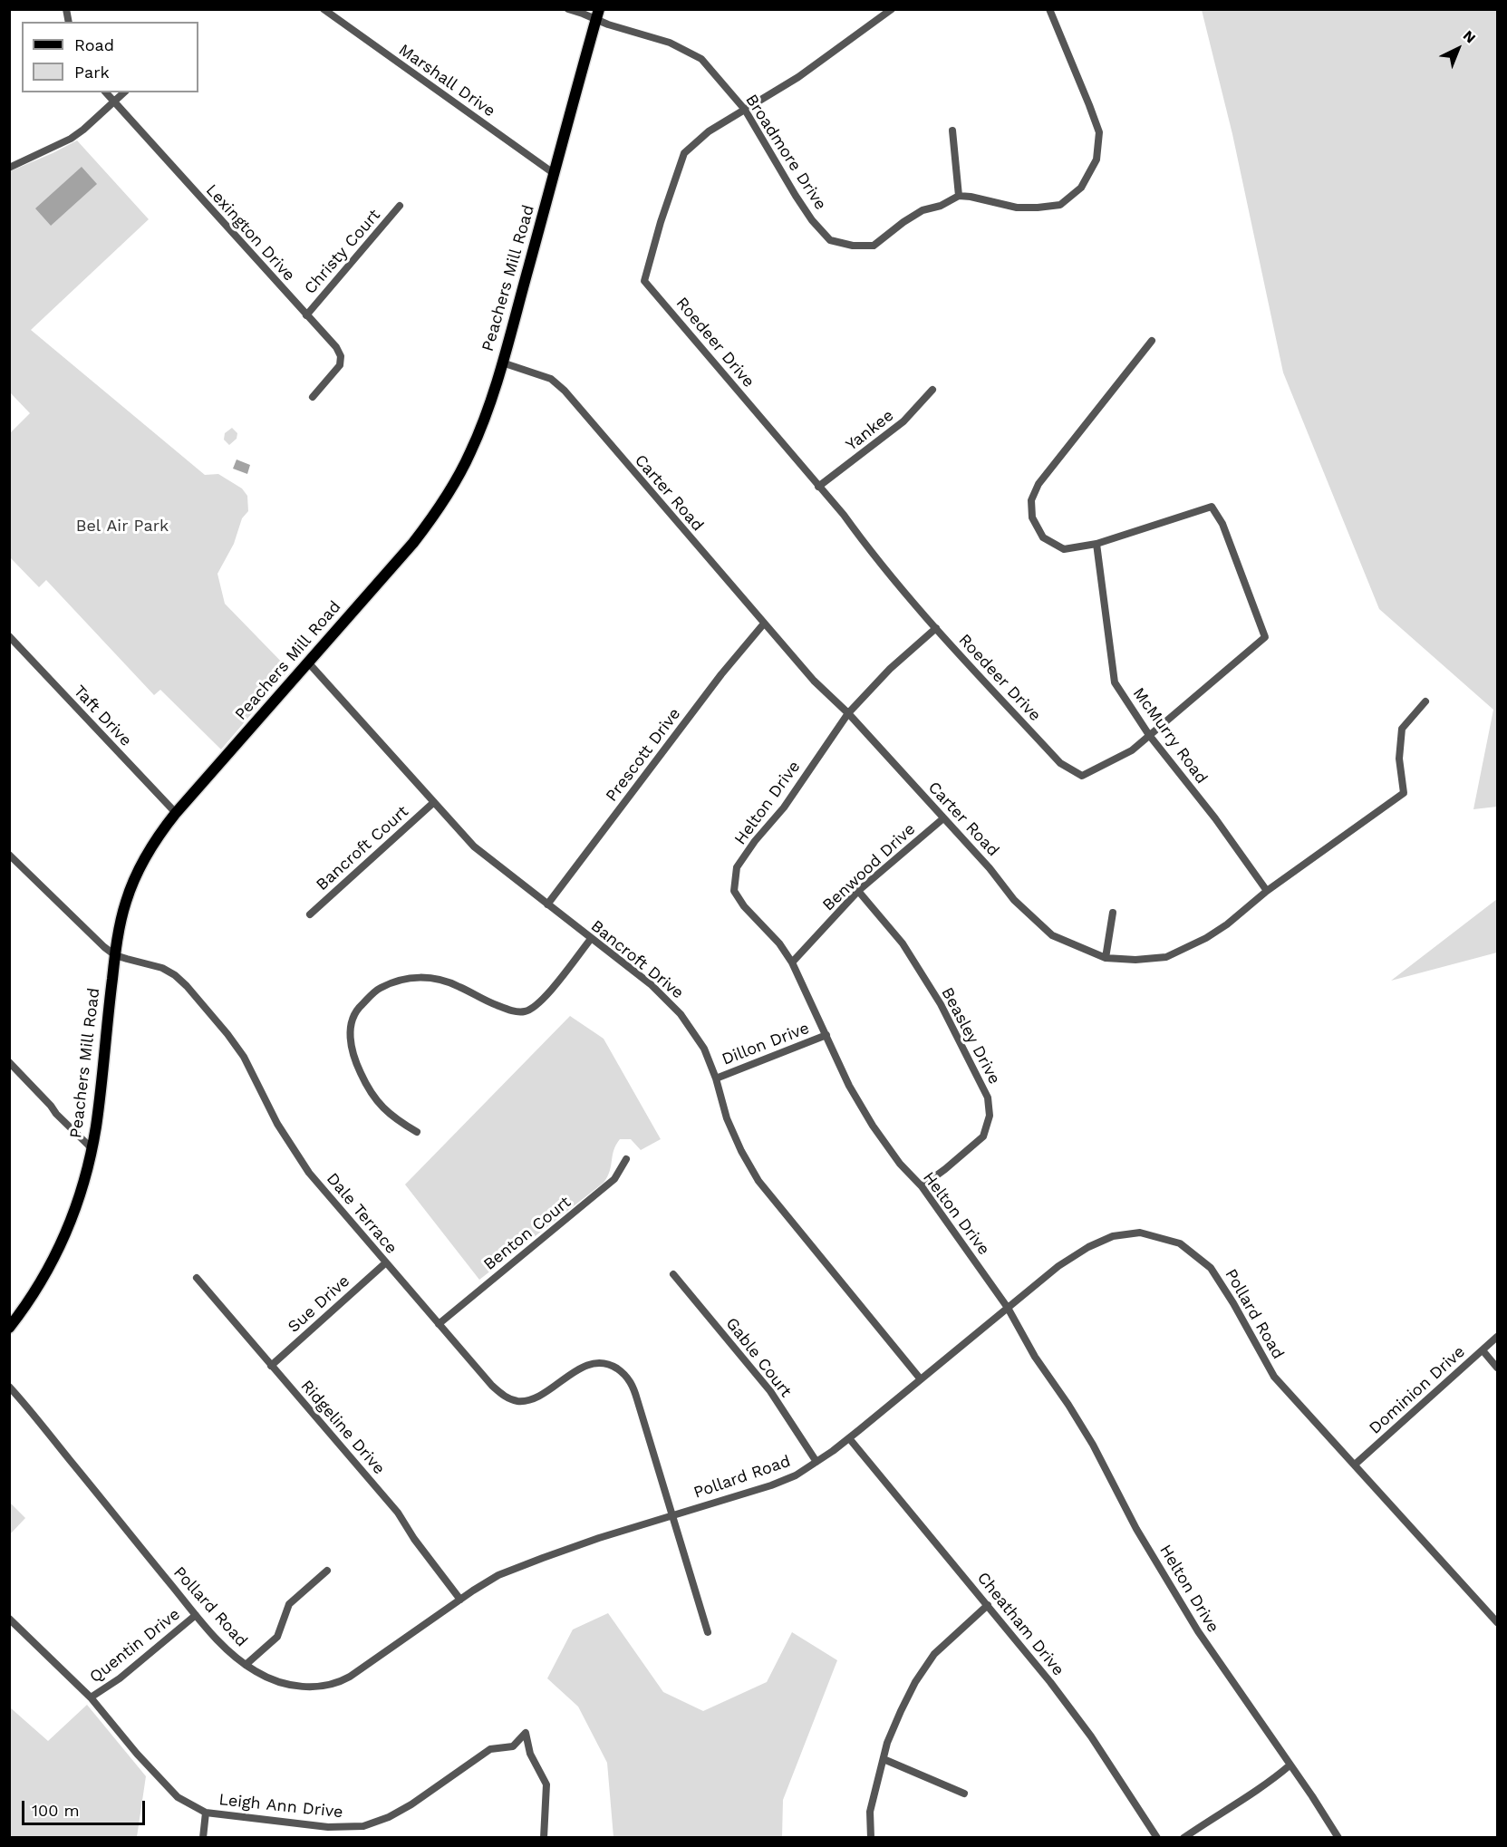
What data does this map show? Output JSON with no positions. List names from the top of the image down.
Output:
{
  "streets": {
    "main road": ["Peachers Mill Road"],
    "street": [
      "Marshall Drive",
      "Broadmore Drive",
      "Lexington Drive",
      "Christy Court",
      "Roedeer Drive",
      "Yankee",
      "Carter Road",
      "Taft Drive",
      "McMurry Road",
      "Prescott Drive",
      "Helton Drive",
      "Bancroft Court",
      "Benwood Drive",
      "Bancroft Drive",
      "Beasley Drive",
      "Dillon Drive",
      "Dale Terrace",
      "Benton Court",
      "Sue Drive",
      "Pollard Road",
      "Gable Court",
      "Dominion Drive",
      "Ridgeline Drive",
      "Cheatham Drive",
      "Quentin Drive",
      "Leigh Ann Drive"
    ]
  },
  "crossings": [
    ["Marshall Drive", "Peachers Mill Road"],
    ["Broadmore Drive", "Peachers Mill Road"],
    ["Broadmore Drive", "Roedeer Drive"],
    ["Lexington Drive", "Christy Court"],
    ["Peachers Mill Road", "Carter Road"],
    ["Peachers Mill Road", "Taft Drive"],
    ["Peachers Mill Road", "Bancroft Drive"],
    ["Peachers Mill Road", "Dale Terrace"],
    ["Roedeer Drive", "Yankee"],
    ["Roedeer Drive", "McMurry Road"],
    ["Roedeer Drive", "Helton Drive"],
    ["Carter Road", "McMurry Road"],
    ["Carter Road", "Prescott Drive"],
    ["Carter Road", "Helton Drive"],
    ["Carter Road", "Benwood Drive"],
    ["Prescott Drive", "Bancroft Drive"],
    ["Helton Drive", "Benwood Drive"],
    ["Helton Drive", "Beasley Drive"],
    ["Helton Drive", "Dillon Drive"],
    ["Helton Drive", "Pollard Road"],
    ["Bancroft Court", "Bancroft Drive"],
    ["Benwood Drive", "Beasley Drive"],
    ["Bancroft Drive", "Dillon Drive"],
    ["Bancroft Drive", "Pollard Road"],
    ["Dale Terrace", "Benton Court"],
    ["Dale Terrace", "Sue Drive"],
    ["Dale Terrace", "Pollard Road"],
    ["Sue Drive", "Ridgeline Drive"],
    ["Pollard Road", "Gable Court"],
    ["Pollard Road", "Dominion Drive"],
    ["Pollard Road", "Ridgeline Drive"],
    ["Pollard Road", "Cheatham Drive"],
    ["Pollard Road", "Quentin Drive"],
    ["Quentin Drive", "Leigh Ann Drive"]
  ],
  "parks": ["Bel Air Park"],
  "legend": ["Road", "Park"],
  "scale_bar": "100 m",
  "north": "top right"
}
